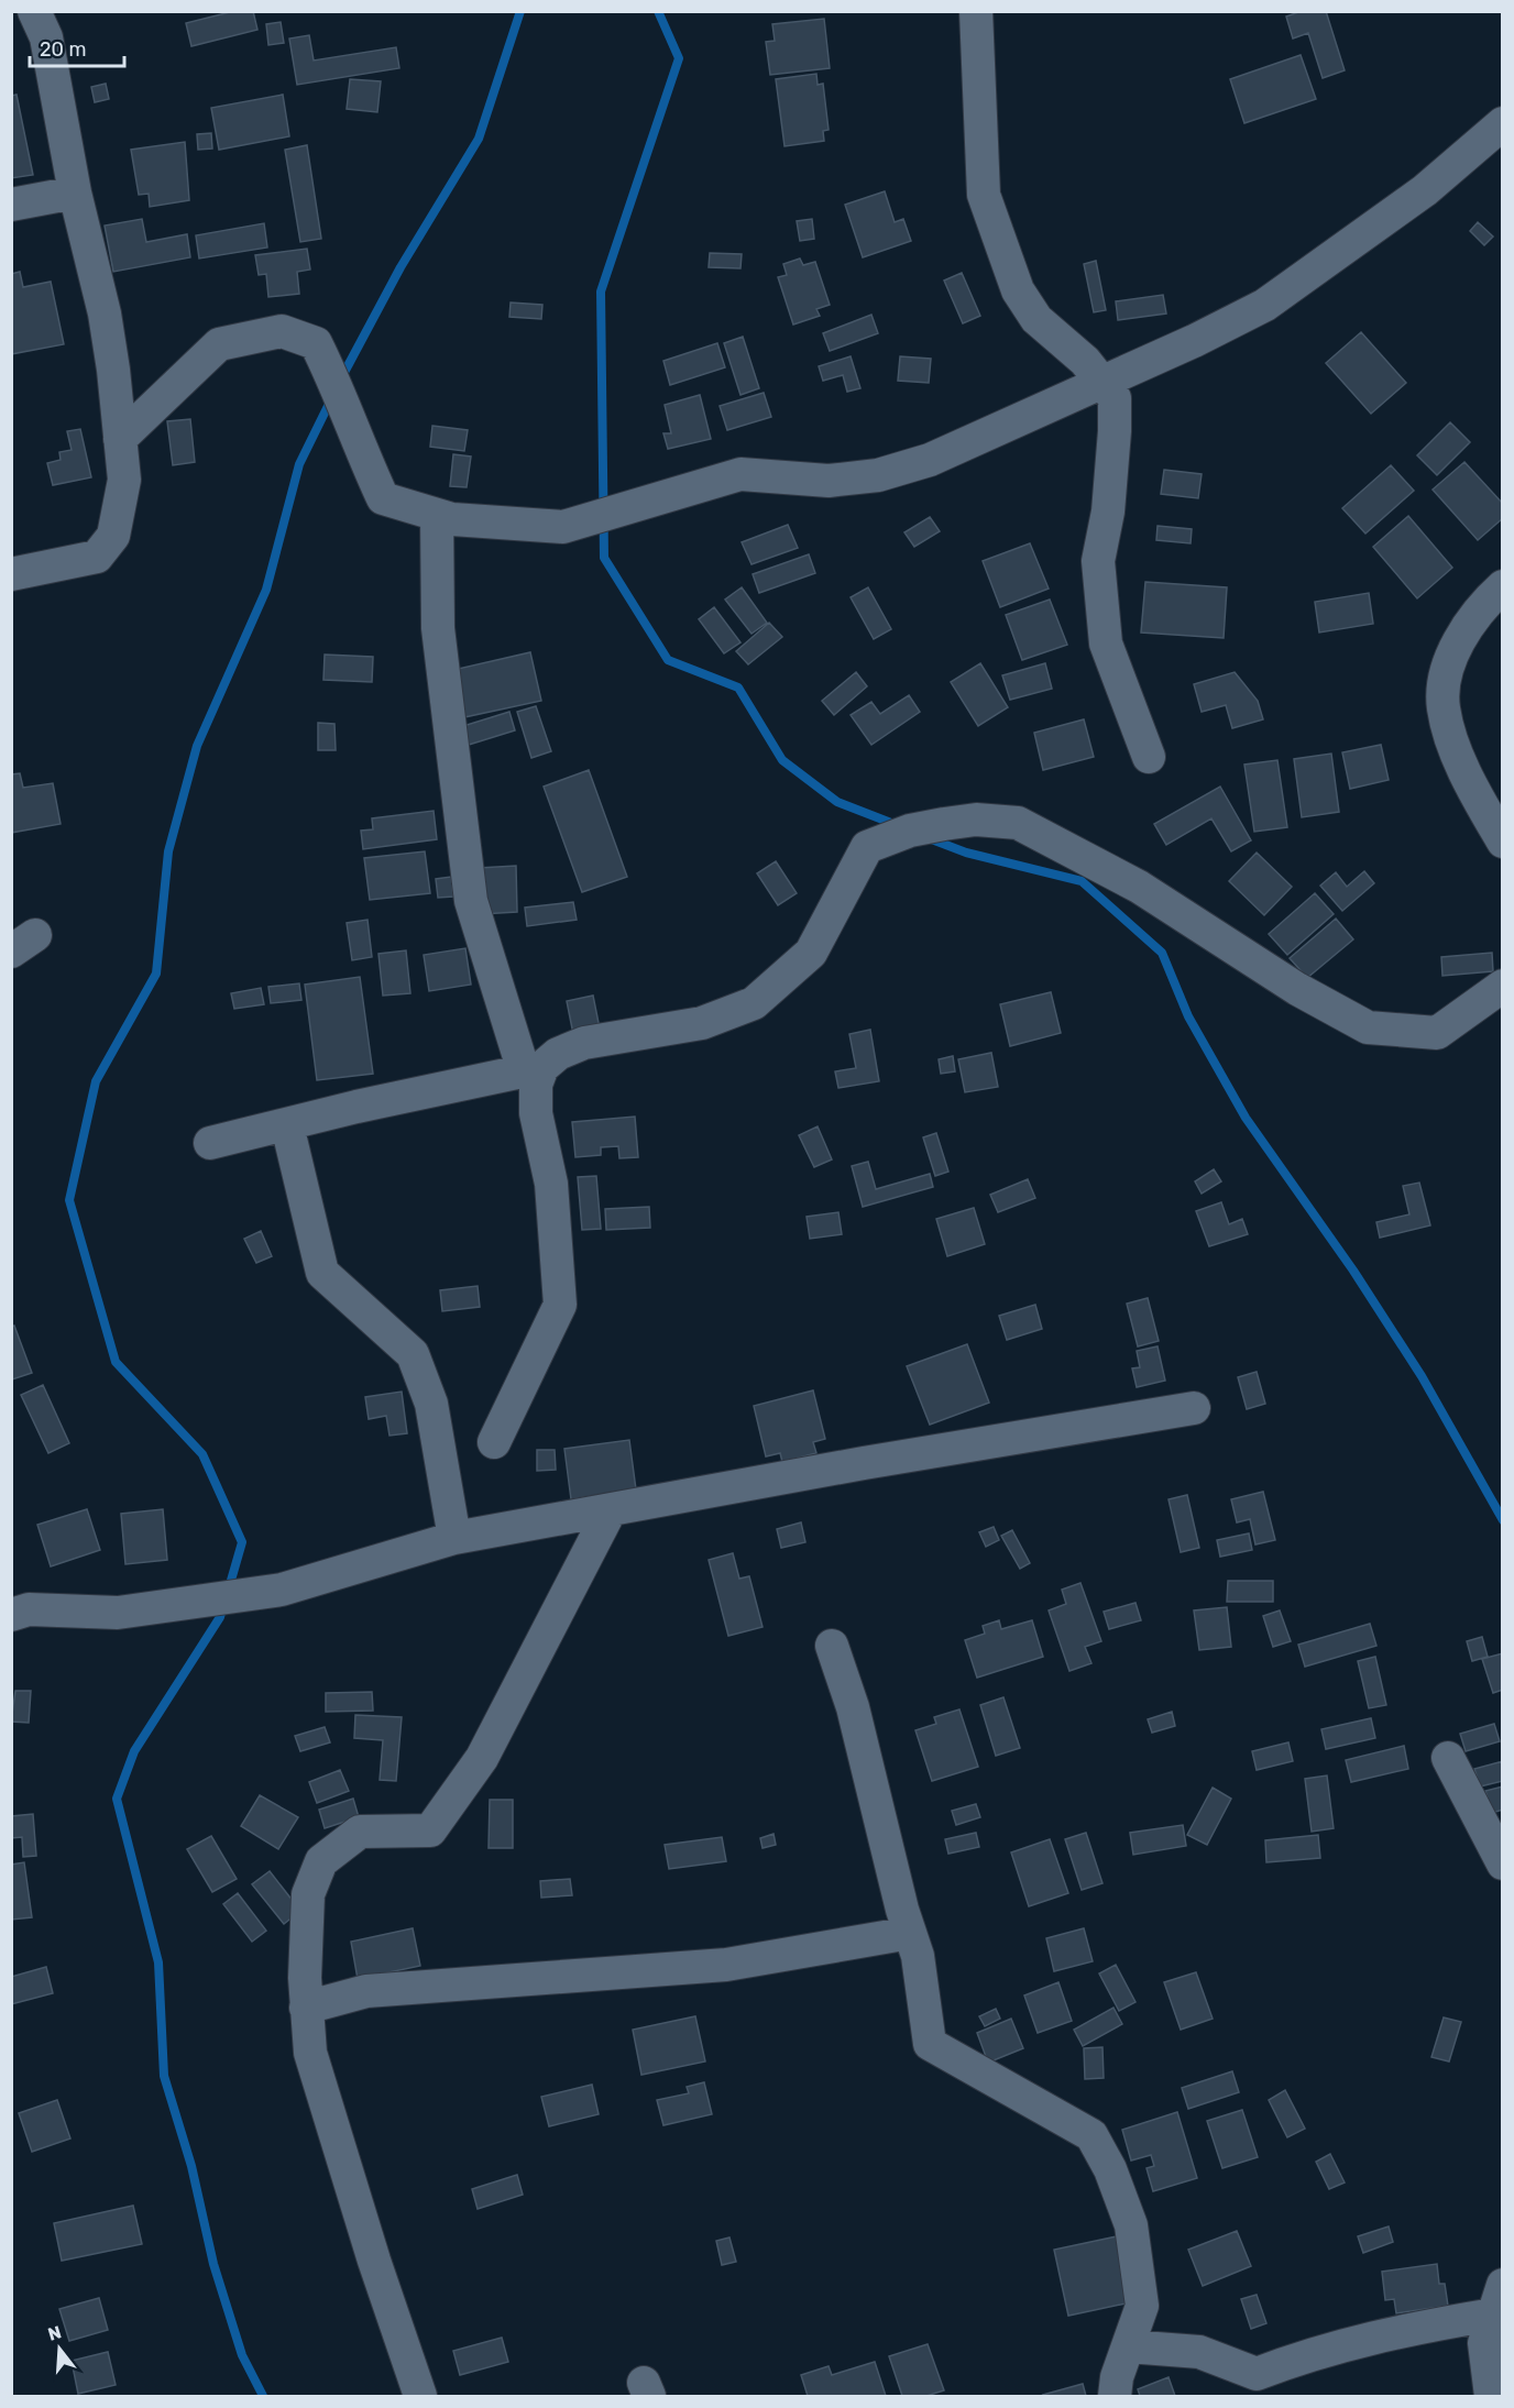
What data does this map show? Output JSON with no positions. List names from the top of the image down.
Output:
{
  "scale_bar": "20 m",
  "north": "top"
}
